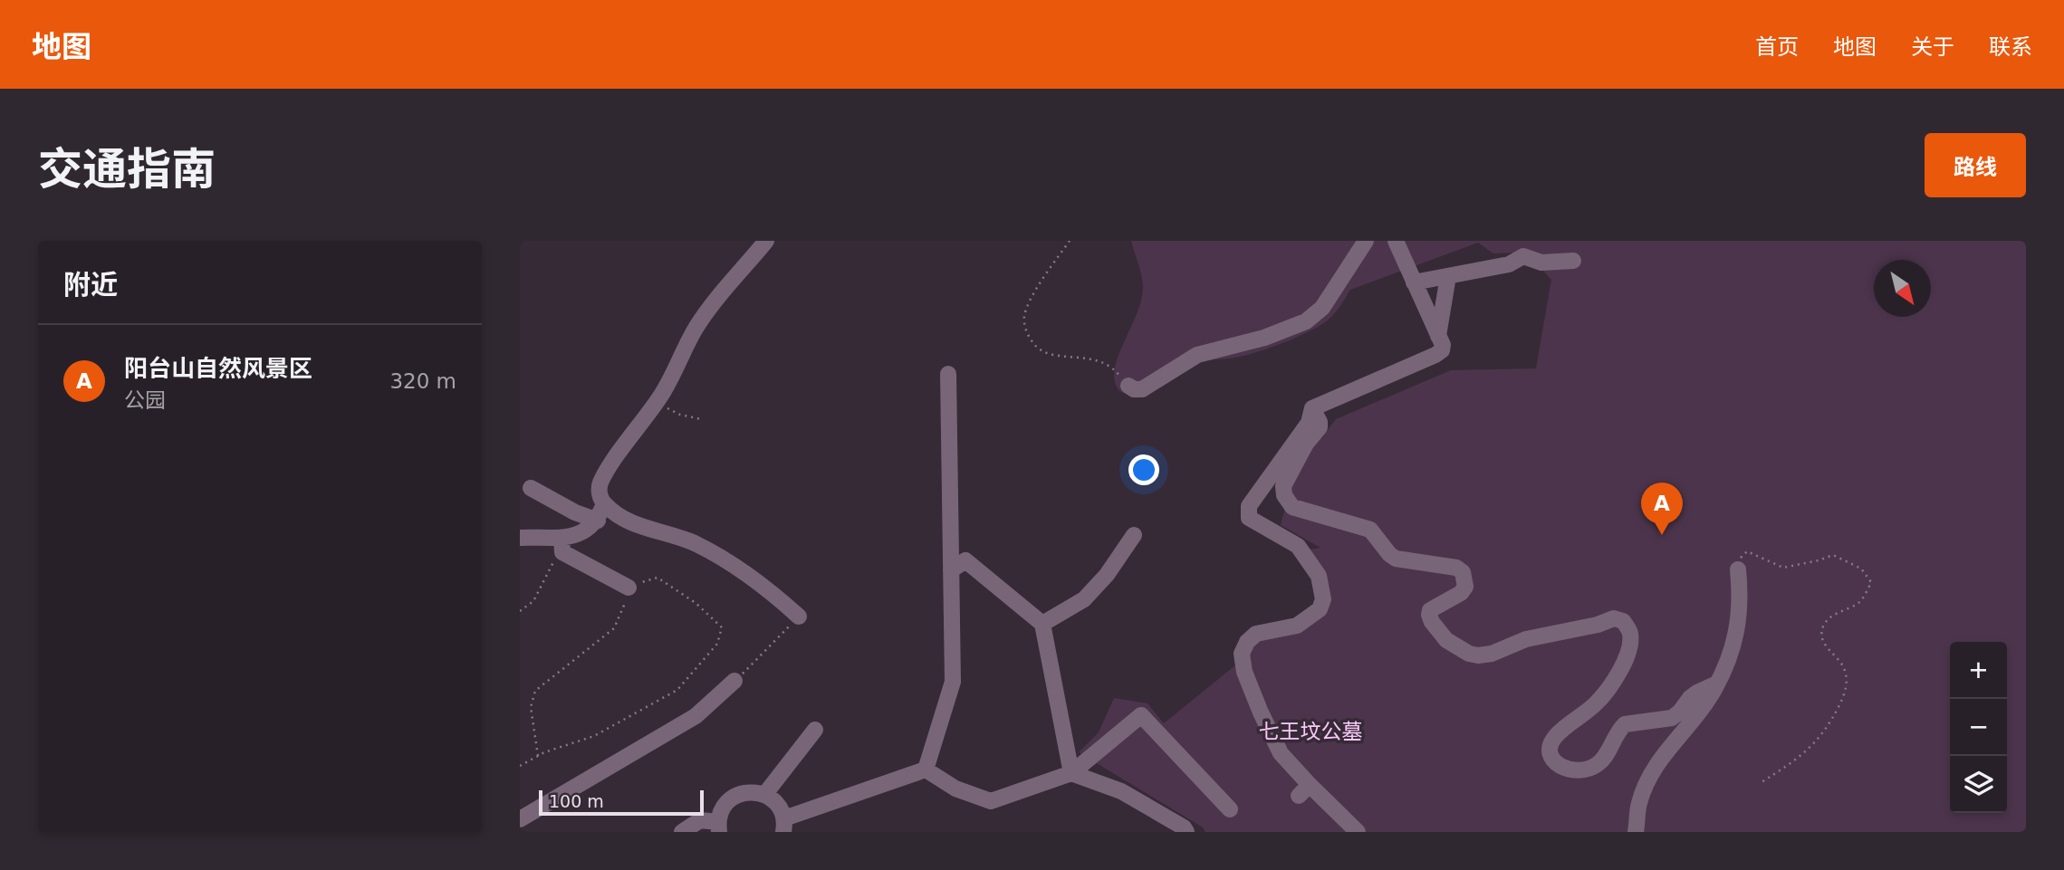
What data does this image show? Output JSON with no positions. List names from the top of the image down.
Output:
{
  "parks": ["七王坟公墓"],
  "scale_bar": "100 m",
  "north": "bottom right",
  "page": {
    "header": "地图",
    "nav": [
      "首页",
      "地图",
      "关于",
      "联系"
    ],
    "title": "交通指南",
    "buttons": "路线",
    "heading": "附近",
    "list": [
      {
        "mark": "A",
        "name": "阳台山自然风景区",
        "note": "公园",
        "value": "320 m"
      }
    ],
    "pins": "A",
    "map_buttons": ["+", "−"],
    "scale": "100 m"
  }
}
